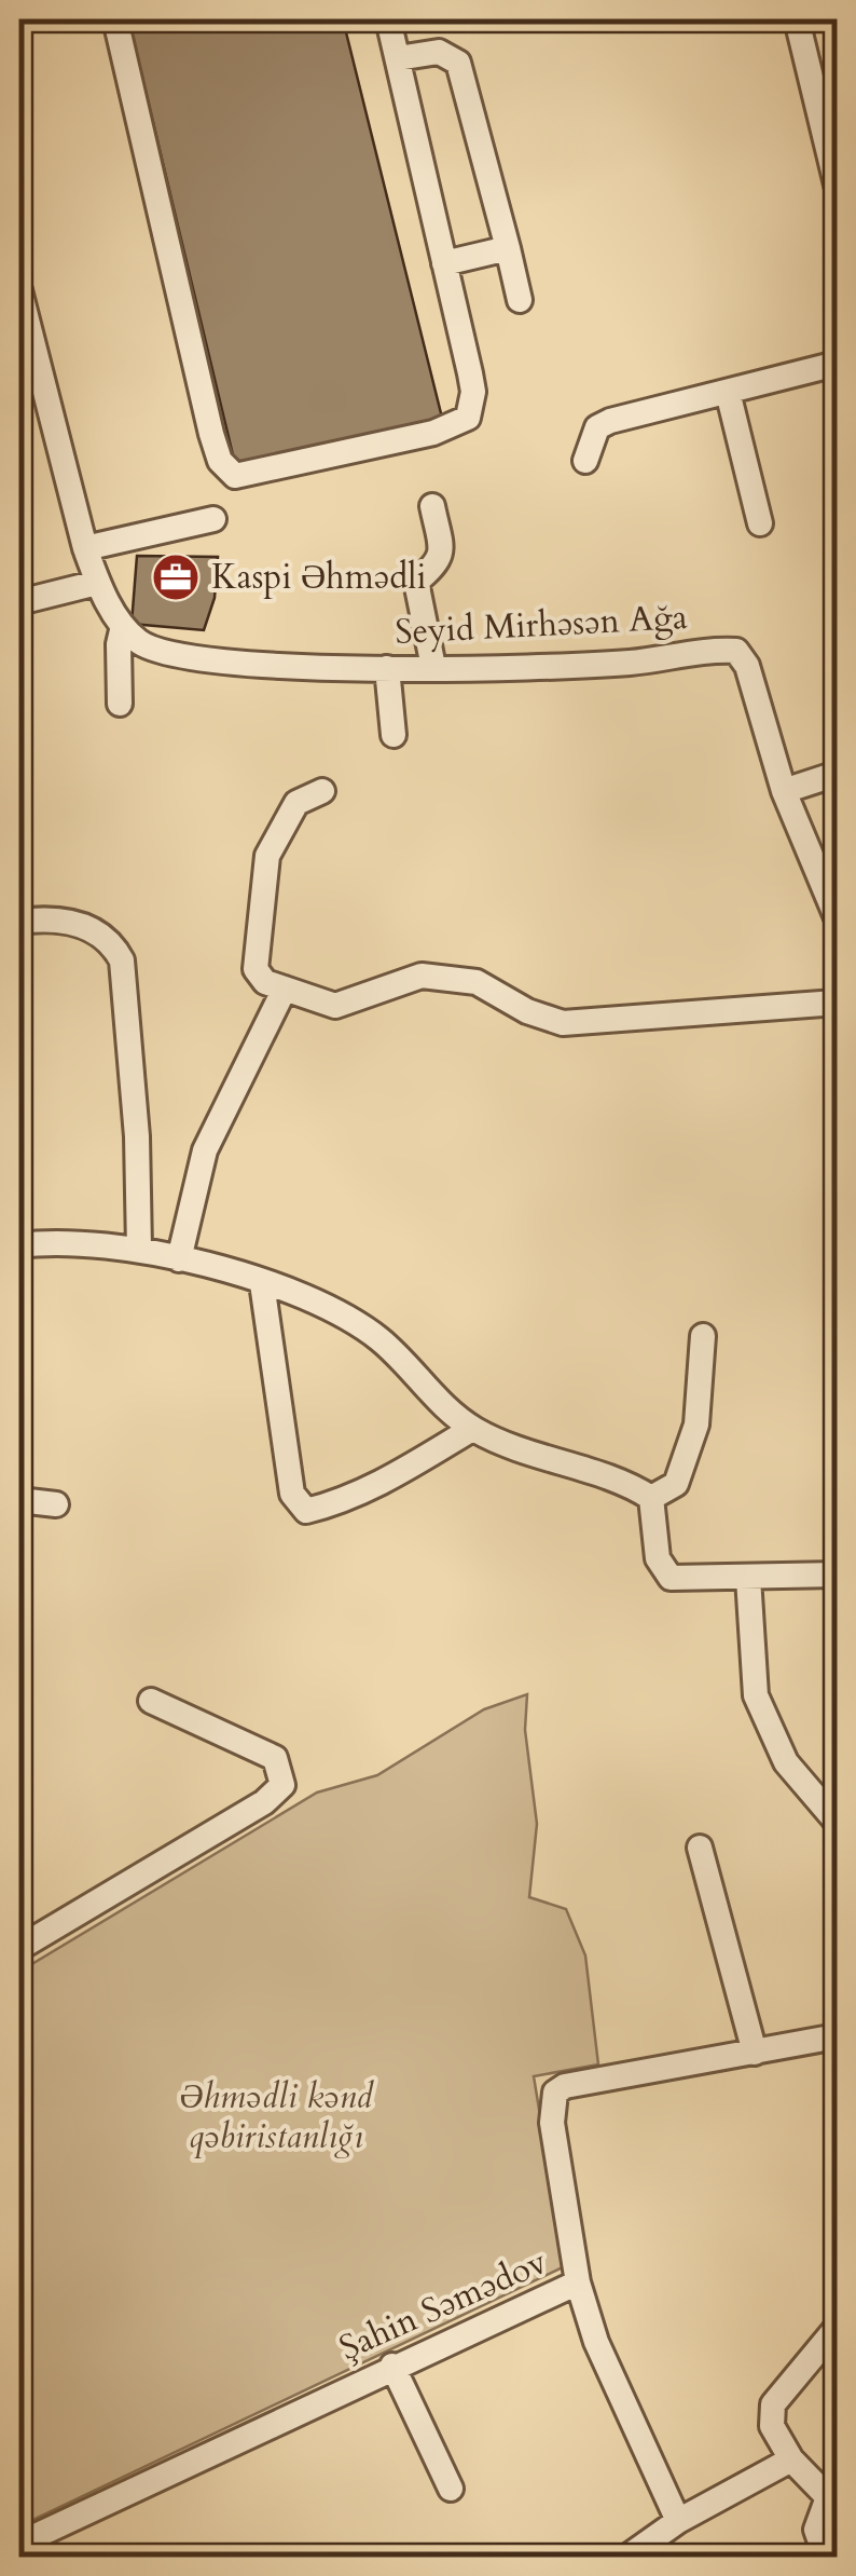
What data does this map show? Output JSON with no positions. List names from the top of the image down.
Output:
{
  "streets": {
    "street": ["Seyid Mirhəsən Ağa", "Şahin Səmədov"]
  },
  "parks": ["Əhmədli kənd qəbiristanlığı"],
  "places": {
    "office": ["Kaspi Əhmədli"]
  }
}
